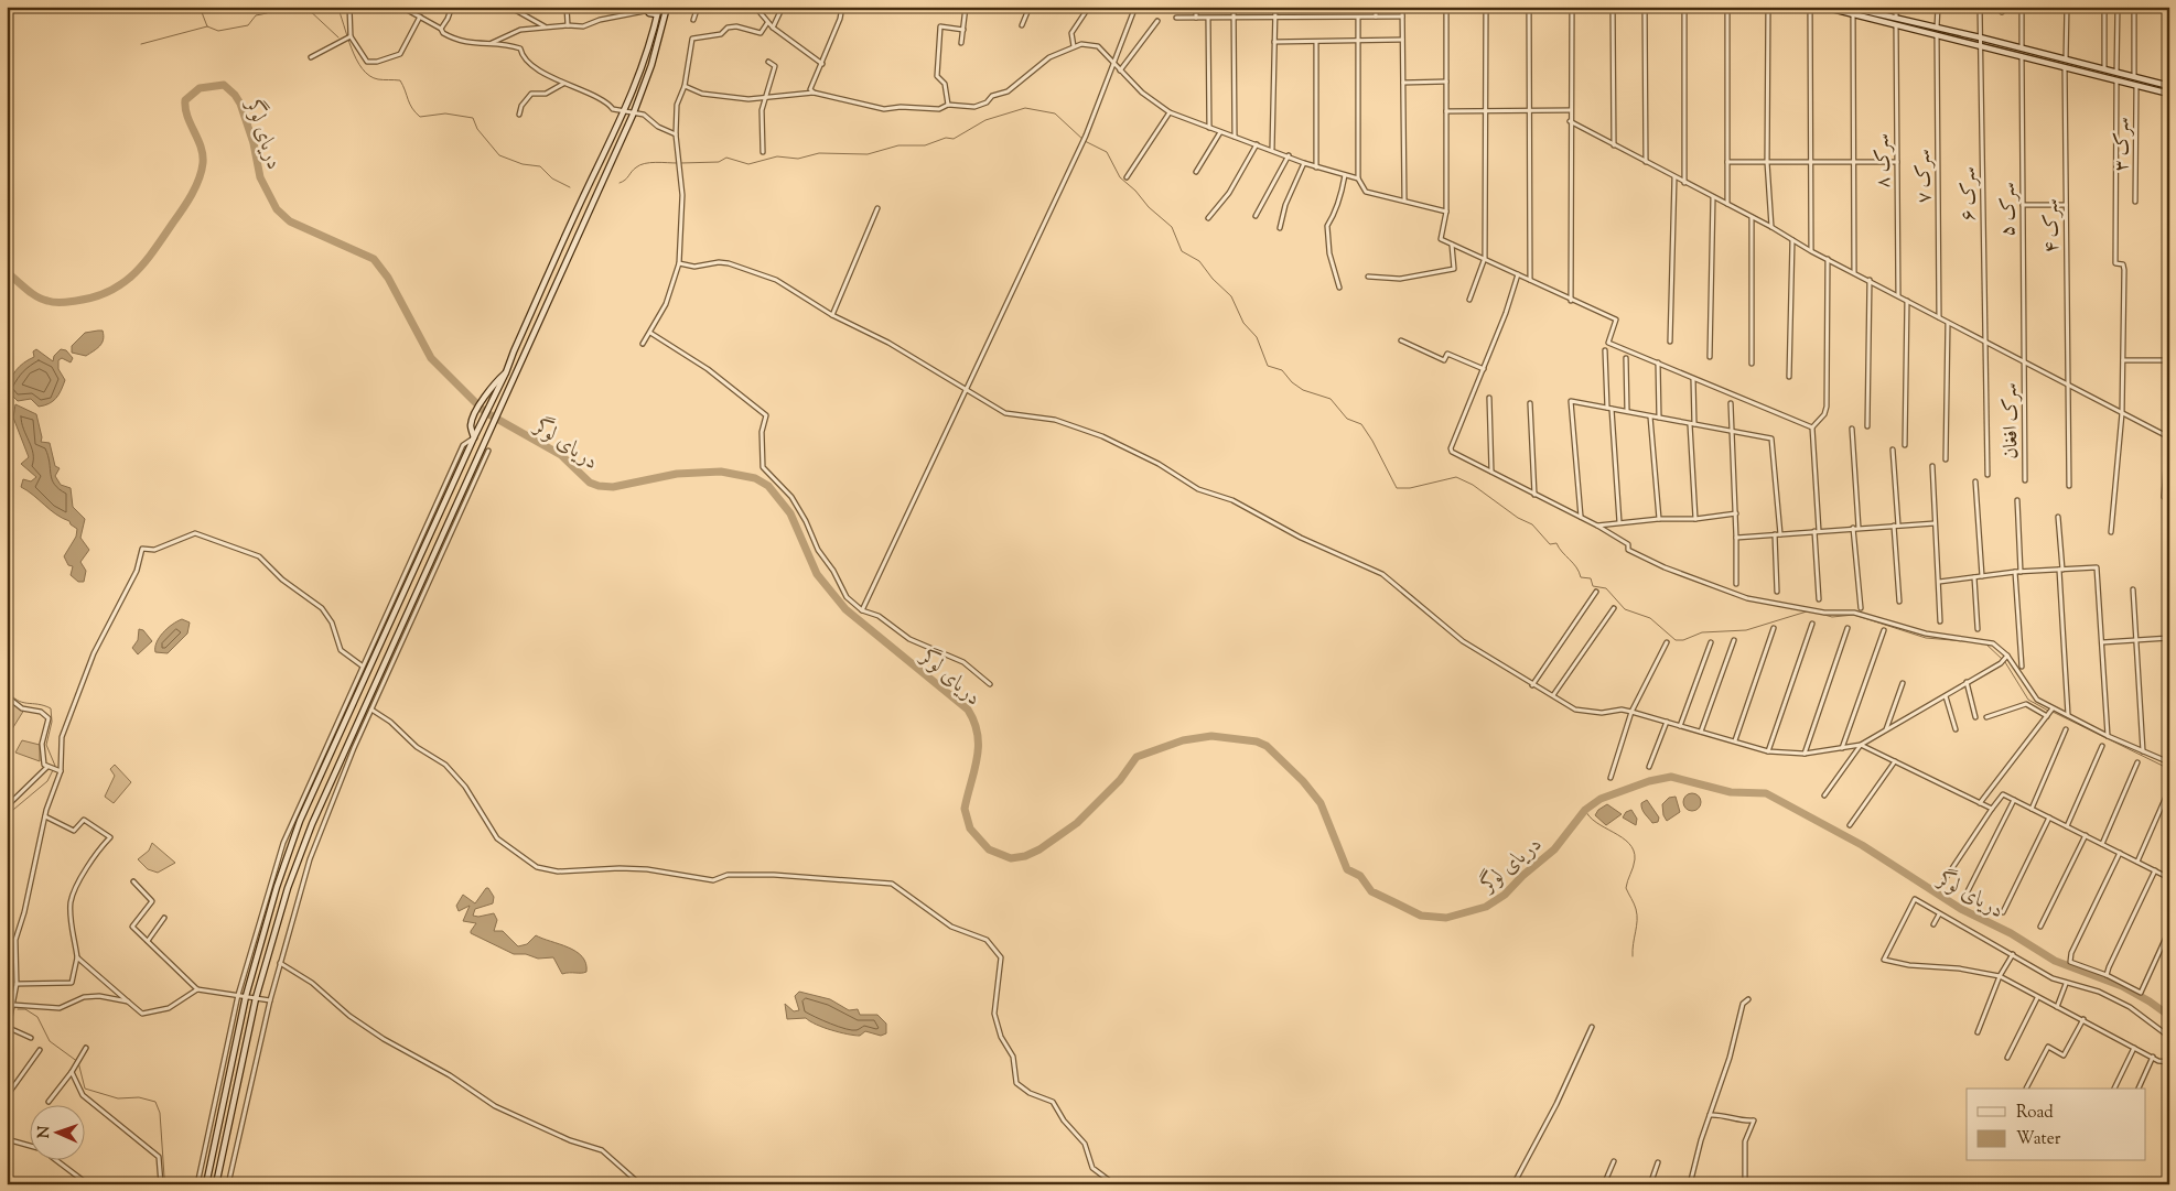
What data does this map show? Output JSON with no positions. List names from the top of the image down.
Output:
{
  "streets": {
    "street": [
      "سرک ۳",
      "سرک ۸",
      "سرک ۷",
      "سرک ۶",
      "سرک ۵",
      "سرک ۴",
      "سرک افغان"
    ]
  },
  "crossings": [
    ["سرک ۵", "سرک افغان"]
  ],
  "water": ["دریای لوگر"],
  "legend": ["Road", "Water"],
  "north": "left"
}
